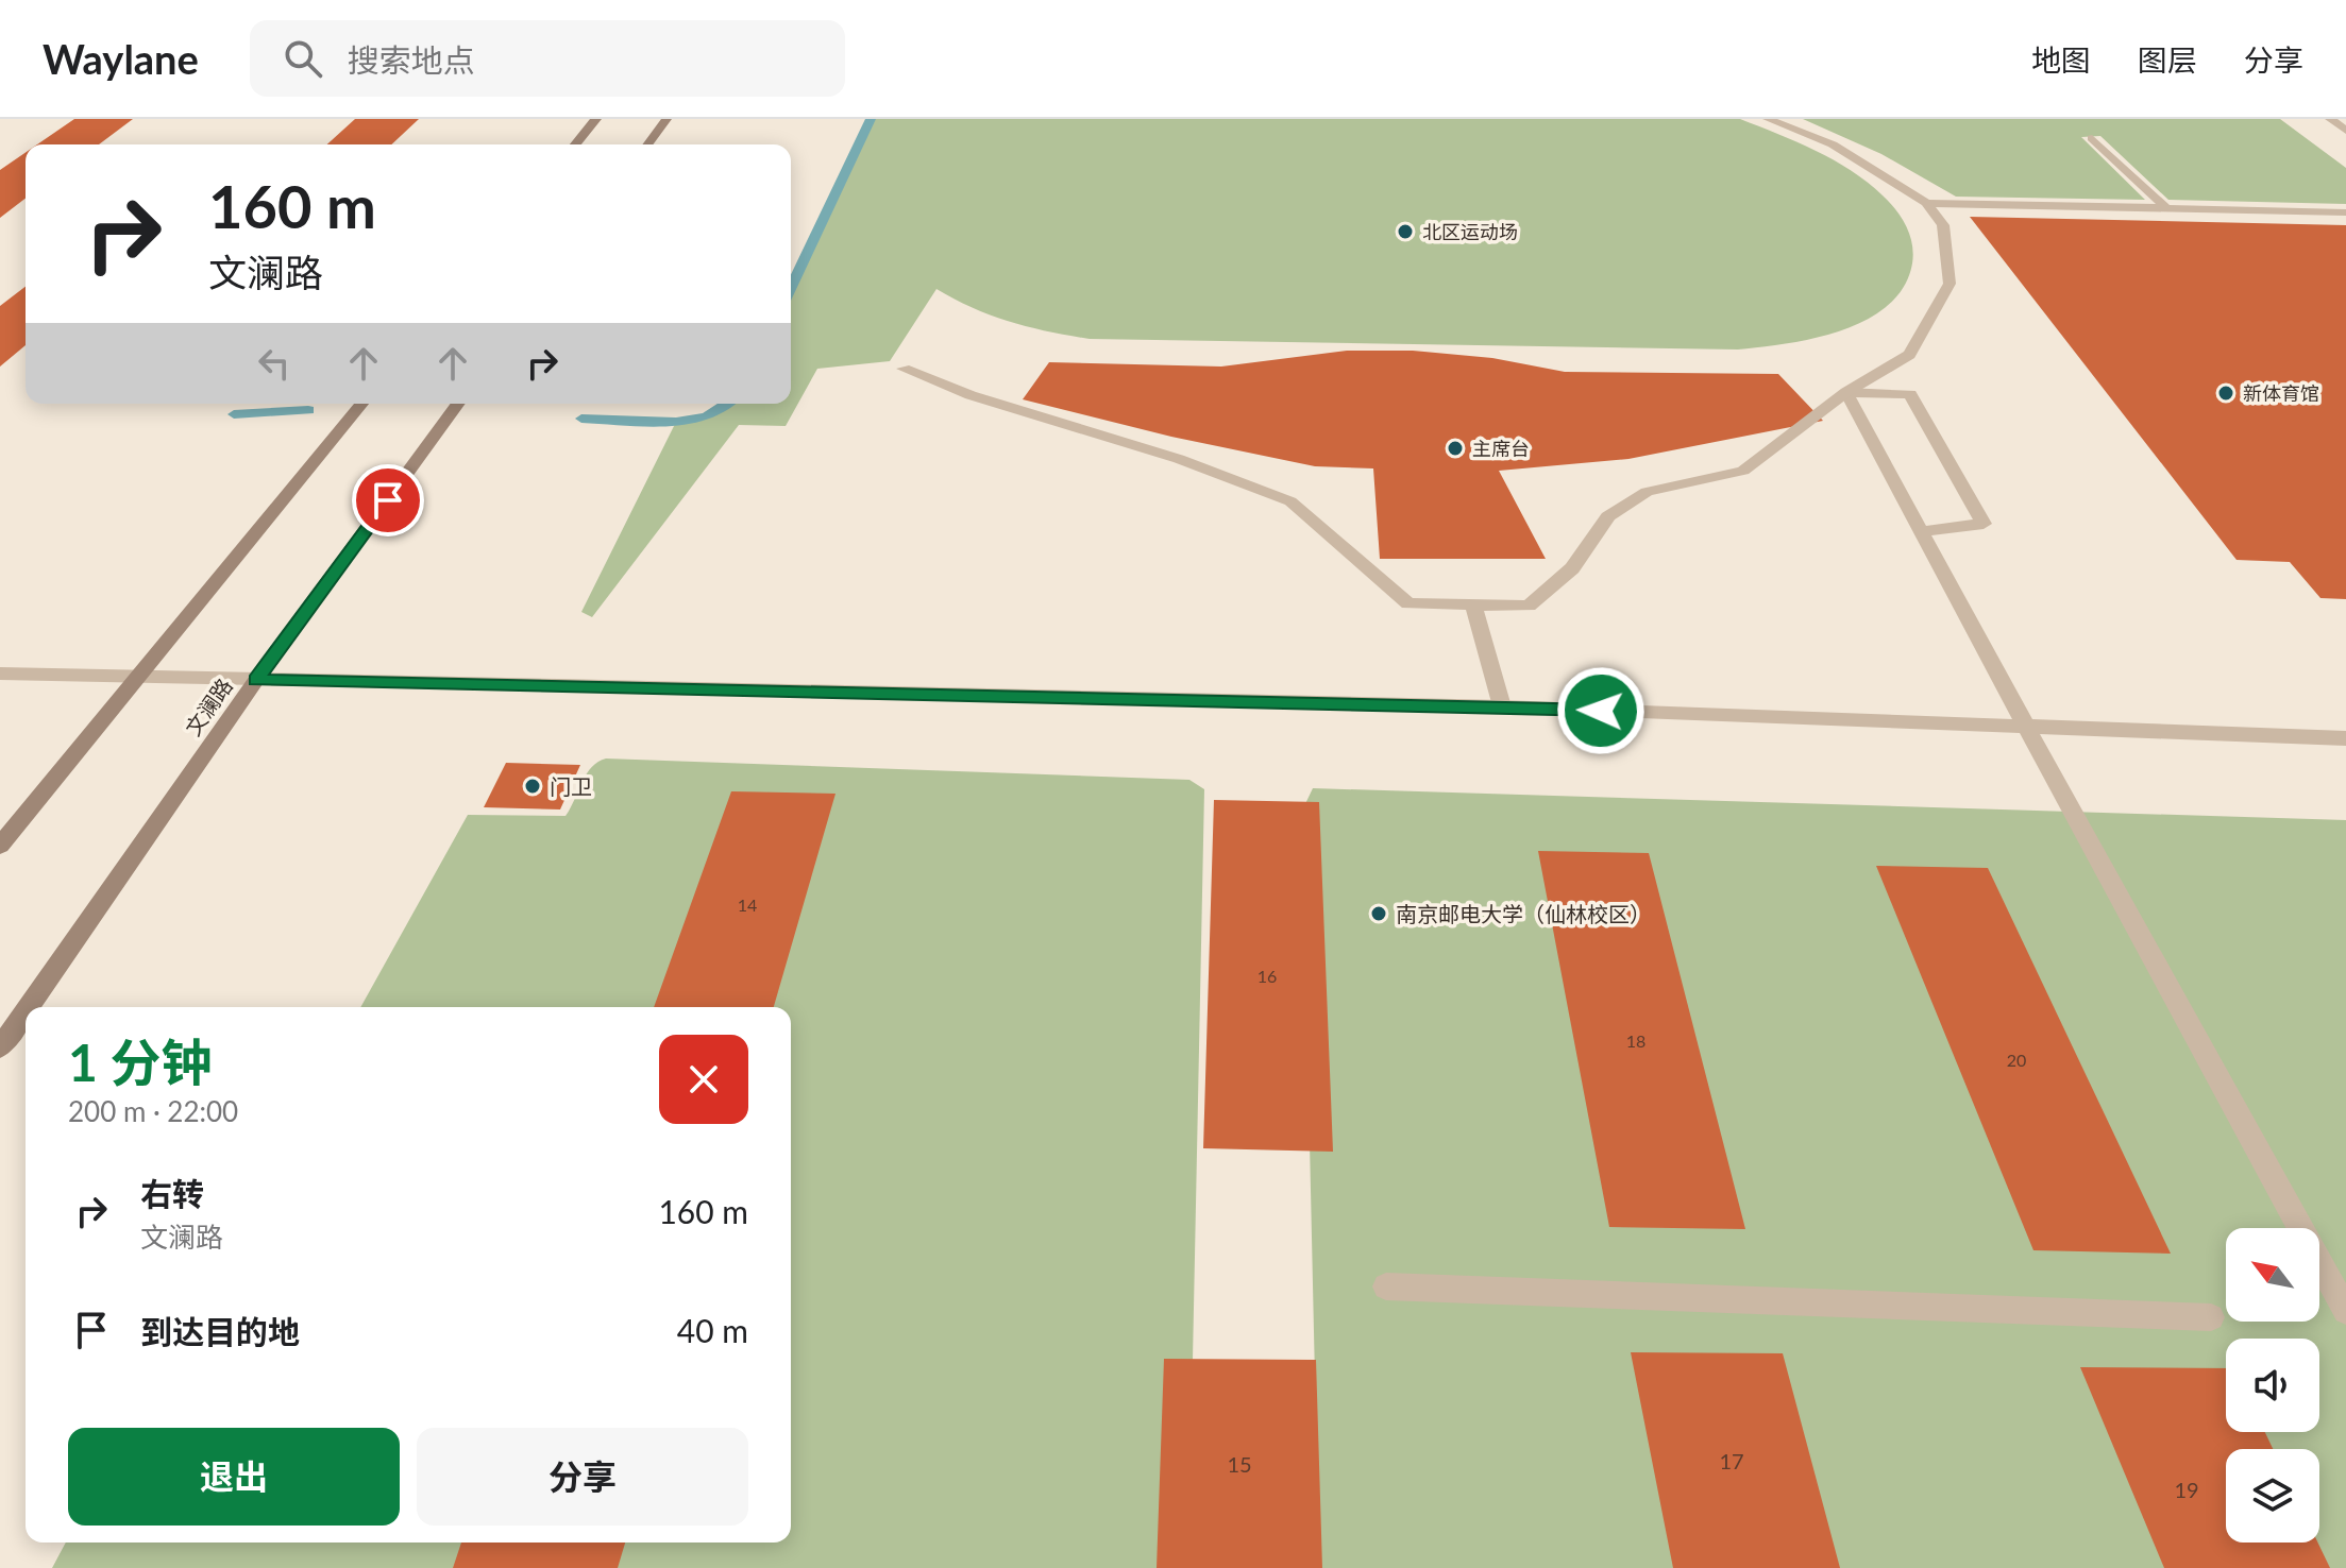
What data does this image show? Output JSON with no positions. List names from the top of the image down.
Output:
{
  "streets": {
    "main road": ["文澜路"]
  },
  "places": [
    "北区运动场",
    "新体育馆",
    "主席台",
    "门卫",
    "南京邮电大学（仙林校区）"
  ],
  "house_numbers": [
    "14",
    "16",
    "18",
    "20",
    "17",
    "15",
    "19"
  ],
  "north": "top left",
  "page": {
    "header": "Waylane",
    "search": "搜索地点",
    "nav": ["地图", "图层", "分享"],
    "turn": ["160 m", "文澜路"],
    "heading": ["1 分钟", "200 m · 22:00"],
    "list": [
      {
        "name": "右转",
        "note": "文澜路",
        "value": "160 m"
      },
      {
        "name": "到达目的地",
        "value": "40 m"
      }
    ],
    "buttons": ["退出", "分享"]
  }
}
